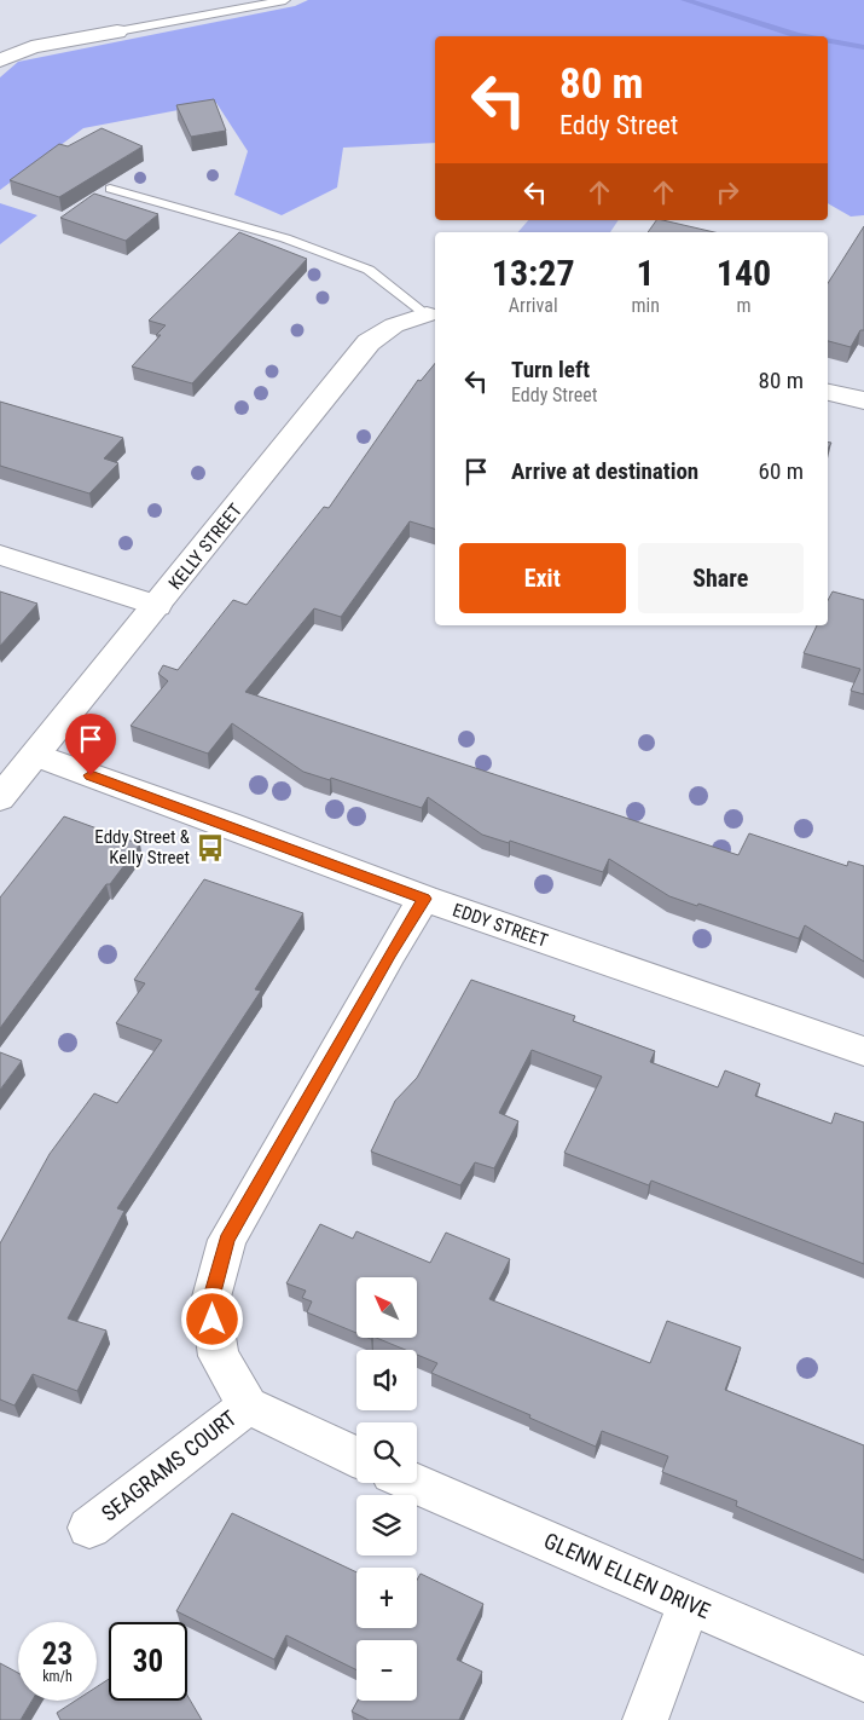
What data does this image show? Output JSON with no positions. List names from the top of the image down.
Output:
{
  "streets": {
    "street": [
      "KELLY STREET",
      "EDDY STREET",
      "SEAGRAMS COURT",
      "GLENN ELLEN DRIVE"
    ]
  },
  "crossings": [
    ["KELLY STREET", "EDDY STREET"]
  ],
  "places": {
    "bus stop": ["Eddy Street & Kelly Street"]
  },
  "north": "top left",
  "page": {
    "turn": ["80 m", "Eddy Street"],
    "eta": [
      "13:27",
      "Arrival",
      "1",
      "min",
      "140",
      "m"
    ],
    "list": [
      {
        "name": "Turn left",
        "note": "Eddy Street",
        "value": "80 m"
      },
      {
        "name": "Arrive at destination",
        "value": "60 m"
      }
    ],
    "buttons": ["Exit", "Share"],
    "map_buttons": ["+", "−"],
    "speed": "23 km/h",
    "limit": "30"
  }
}
